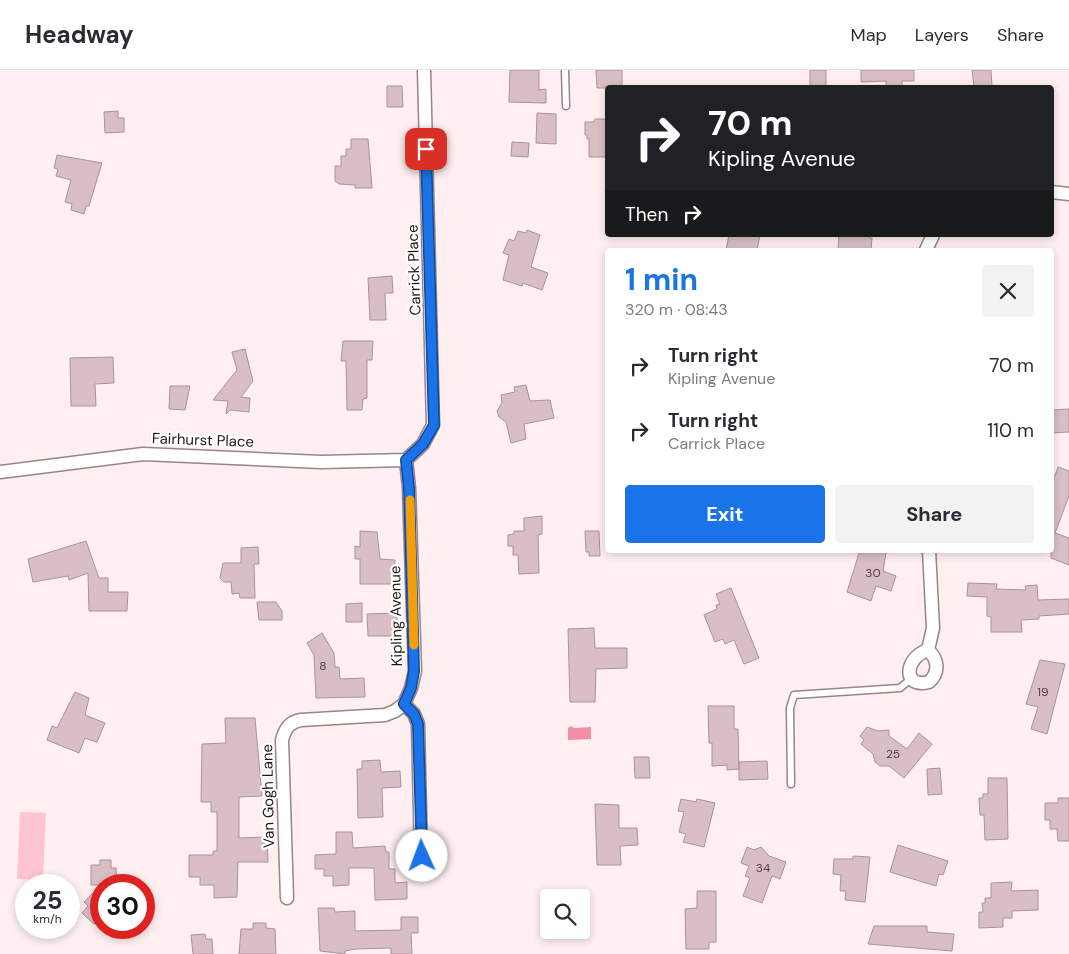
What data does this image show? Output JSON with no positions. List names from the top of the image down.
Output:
{
  "streets": {
    "street": [
      "Carrick Place",
      "Fairhurst Place",
      "Kipling Avenue",
      "Van Gogh Lane"
    ]
  },
  "crossings": [
    ["Carrick Place", "Fairhurst Place"],
    ["Carrick Place", "Kipling Avenue"],
    ["Fairhurst Place", "Kipling Avenue"],
    ["Kipling Avenue", "Van Gogh Lane"]
  ],
  "house_numbers": [
    "30",
    "8",
    "19",
    "25",
    "34"
  ],
  "page": {
    "header": "Headway",
    "nav": ["Map", "Layers", "Share"],
    "turn": ["70 m", "Kipling Avenue"],
    "then": "Then",
    "heading": ["1 min", "320 m · 08:43"],
    "list": [
      {
        "name": "Turn right",
        "note": "Kipling Avenue",
        "value": "70 m"
      },
      {
        "name": "Turn right",
        "note": "Carrick Place",
        "value": "110 m"
      }
    ],
    "buttons": ["Exit", "Share"],
    "speed": "25 km/h",
    "limit": "30"
  }
}
